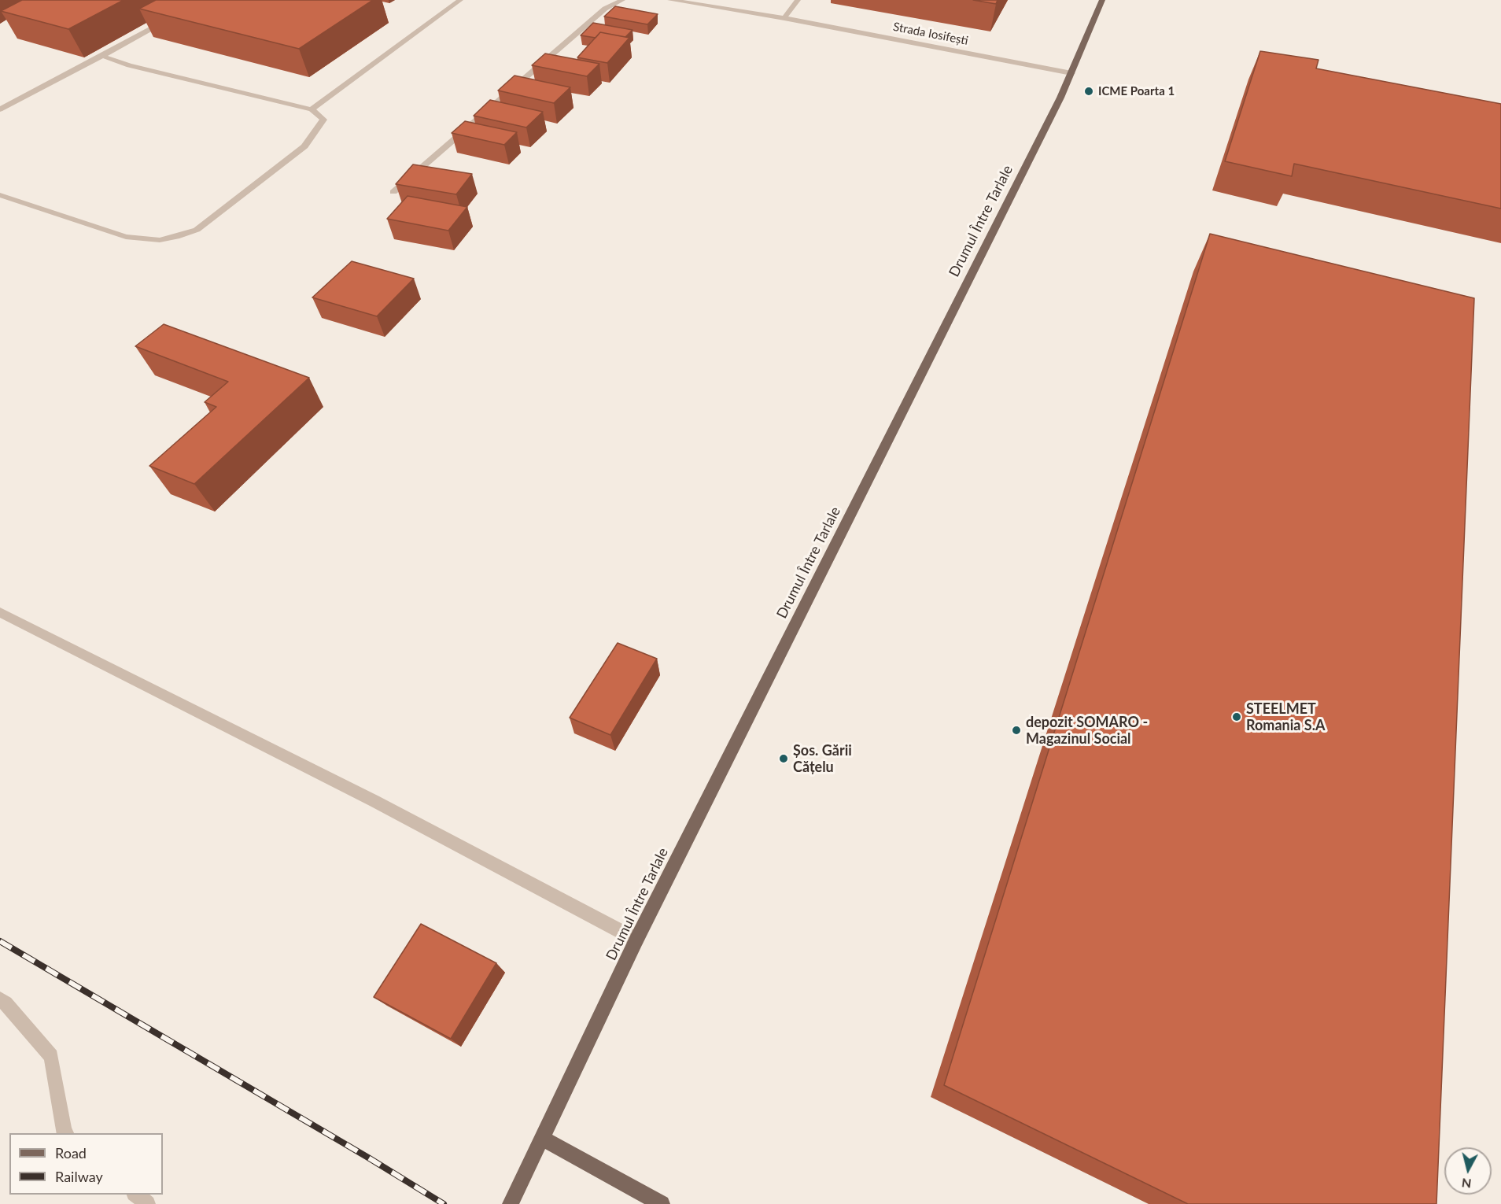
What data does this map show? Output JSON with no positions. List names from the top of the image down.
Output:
{
  "streets": {
    "main road": ["Drumul Între Tarlale"],
    "street": ["Strada Iosifești"]
  },
  "crossings": [
    ["Strada Iosifești", "Drumul Între Tarlale"]
  ],
  "places": [
    "ICME Poarta 1",
    "STEELMET Romania S.A",
    "depozit SOMARO - Magazinul Social",
    "Șos. Gării Cățelu"
  ],
  "legend": ["Road", "Railway"],
  "north": "bottom"
}
